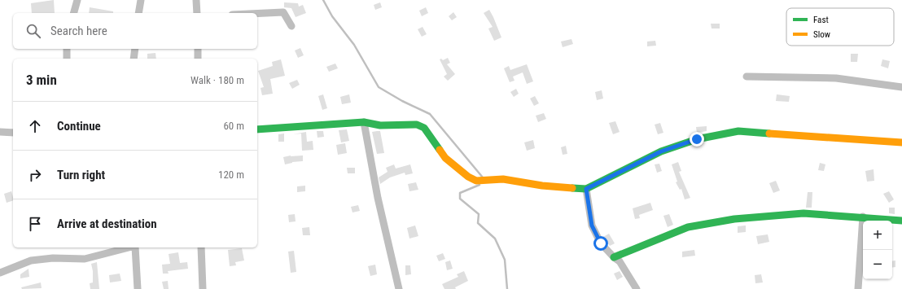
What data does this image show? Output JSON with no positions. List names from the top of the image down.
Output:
{
  "legend": ["Fast", "Slow"],
  "page": {
    "search": "Search here",
    "heading": ["3 min", "Walk · 180 m"],
    "list": [
      ["Continue", "60 m"],
      ["Turn right", "120 m"],
      "Arrive at destination"
    ],
    "map_buttons": ["+", "−"]
  }
}
